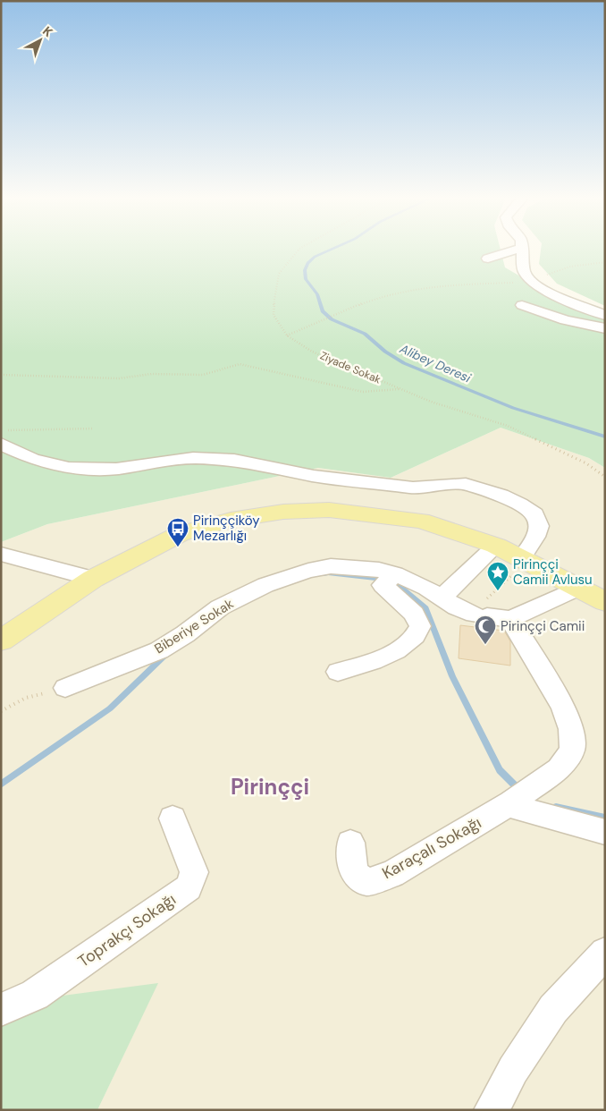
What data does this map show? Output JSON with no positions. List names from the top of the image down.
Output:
{
  "streets": {
    "street": ["Biberiye Sokak", "Karaçalı Sokağı", "Toprakçı Sokağı"],
    "path": ["Ziyade Sokak"]
  },
  "districts": ["Pirinççi"],
  "water": ["Alibey Deresi"],
  "places": {
    "bus stop": ["Pirinççiköy Mezarlığı"],
    "place": ["Pirinççi Camii Avlusu"],
    "mosque": ["Pirinççi Camii"]
  },
  "north": "top right"
}
